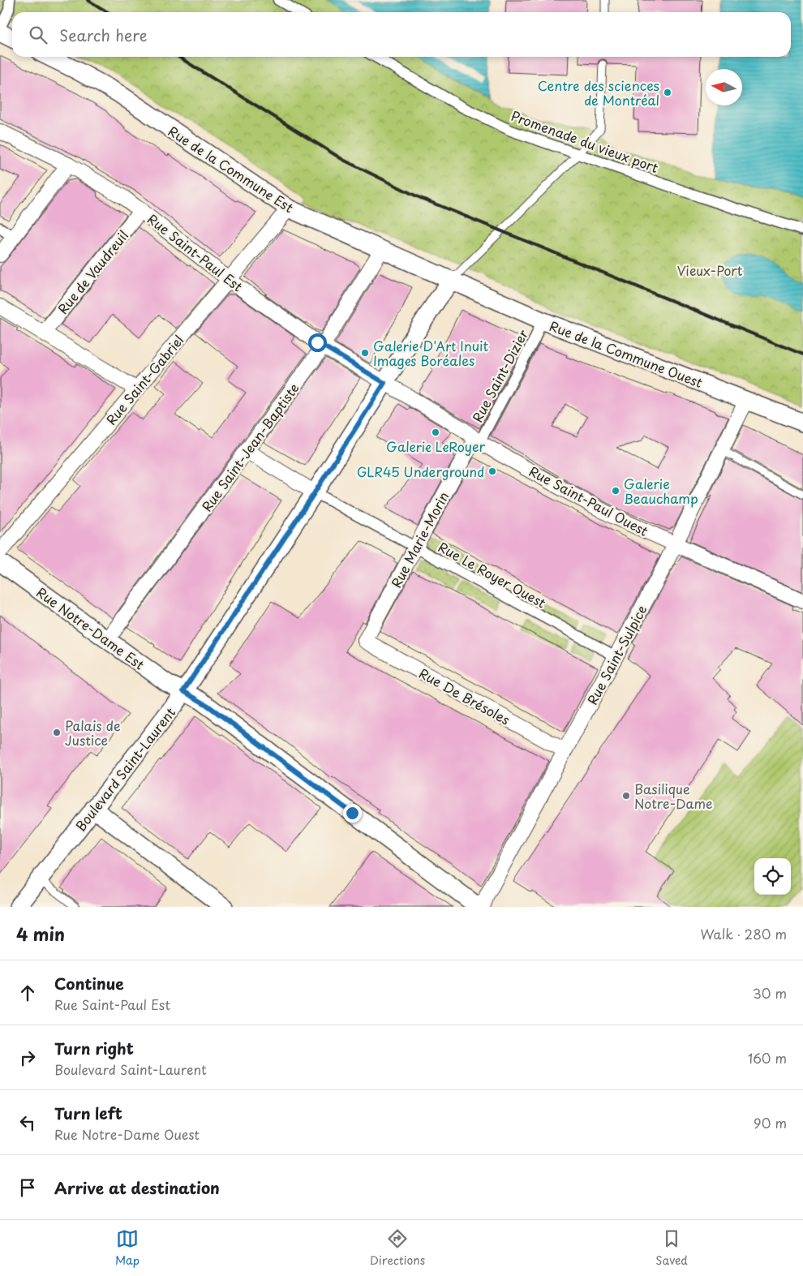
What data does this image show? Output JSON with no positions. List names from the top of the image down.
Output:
{
  "streets": {
    "street": [
      "Promenade du vieux port",
      "Rue de la Commune Est",
      "Rue Saint-Paul Est",
      "Rue de Vaudreuil",
      "Rue de la Commune Ouest",
      "Rue Saint-Dizier",
      "Rue Saint-Gabriel",
      "Rue Saint-Jean-Baptiste",
      "Rue Saint-Paul Ouest",
      "Rue Marie-Morin",
      "Rue Le Royer Ouest",
      "Rue Notre-Dame Est",
      "Rue Saint-Sulpice",
      "Rue De Brésoles",
      "Boulevard Saint-Laurent"
    ]
  },
  "crossings": [
    ["Rue de la Commune Est", "Rue de la Commune Ouest"],
    ["Rue de la Commune Est", "Rue Saint-Gabriel"],
    ["Rue de la Commune Est", "Rue Saint-Jean-Baptiste"],
    ["Rue de la Commune Est", "Boulevard Saint-Laurent"],
    ["Rue Saint-Paul Est", "Rue de Vaudreuil"],
    ["Rue Saint-Paul Est", "Rue Saint-Gabriel"],
    ["Rue Saint-Paul Est", "Rue Saint-Jean-Baptiste"],
    ["Rue Saint-Paul Est", "Rue Saint-Paul Ouest"],
    ["Rue Saint-Paul Est", "Boulevard Saint-Laurent"],
    ["Rue de la Commune Ouest", "Rue Saint-Dizier"],
    ["Rue de la Commune Ouest", "Rue Saint-Sulpice"],
    ["Rue de la Commune Ouest", "Boulevard Saint-Laurent"],
    ["Rue Saint-Dizier", "Rue Saint-Paul Ouest"],
    ["Rue Saint-Dizier", "Rue Marie-Morin"],
    ["Rue Saint-Jean-Baptiste", "Rue Notre-Dame Est"],
    ["Rue Saint-Paul Ouest", "Rue Marie-Morin"],
    ["Rue Saint-Paul Ouest", "Rue Saint-Sulpice"],
    ["Rue Saint-Paul Ouest", "Boulevard Saint-Laurent"],
    ["Rue Marie-Morin", "Rue Le Royer Ouest"],
    ["Rue Marie-Morin", "Rue De Brésoles"],
    ["Rue Le Royer Ouest", "Rue Saint-Sulpice"],
    ["Rue Le Royer Ouest", "Boulevard Saint-Laurent"],
    ["Rue Notre-Dame Est", "Boulevard Saint-Laurent"],
    ["Rue Saint-Sulpice", "Rue De Brésoles"]
  ],
  "parks": ["Vieux-Port"],
  "places": [
    "Centre des sciences de Montréal",
    "Galerie D'Art Inuit Images Boréales",
    "Galerie LeRoyer",
    "GLR45 Underground",
    "Galerie Beauchamp",
    "Palais de Justice",
    "Basilique Notre-Dame"
  ],
  "north": "left",
  "page": {
    "search": "Search here",
    "heading": ["4 min", "Walk · 280 m"],
    "list": [
      ["Continue", "Rue Saint-Paul Est", "30 m"],
      ["Turn right", "Boulevard Saint-Laurent", "160 m"],
      ["Turn left", "Rue Notre-Dame Ouest", "90 m"],
      "Arrive at destination"
    ],
    "nav": ["Map", "Directions", "Saved"]
  }
}
